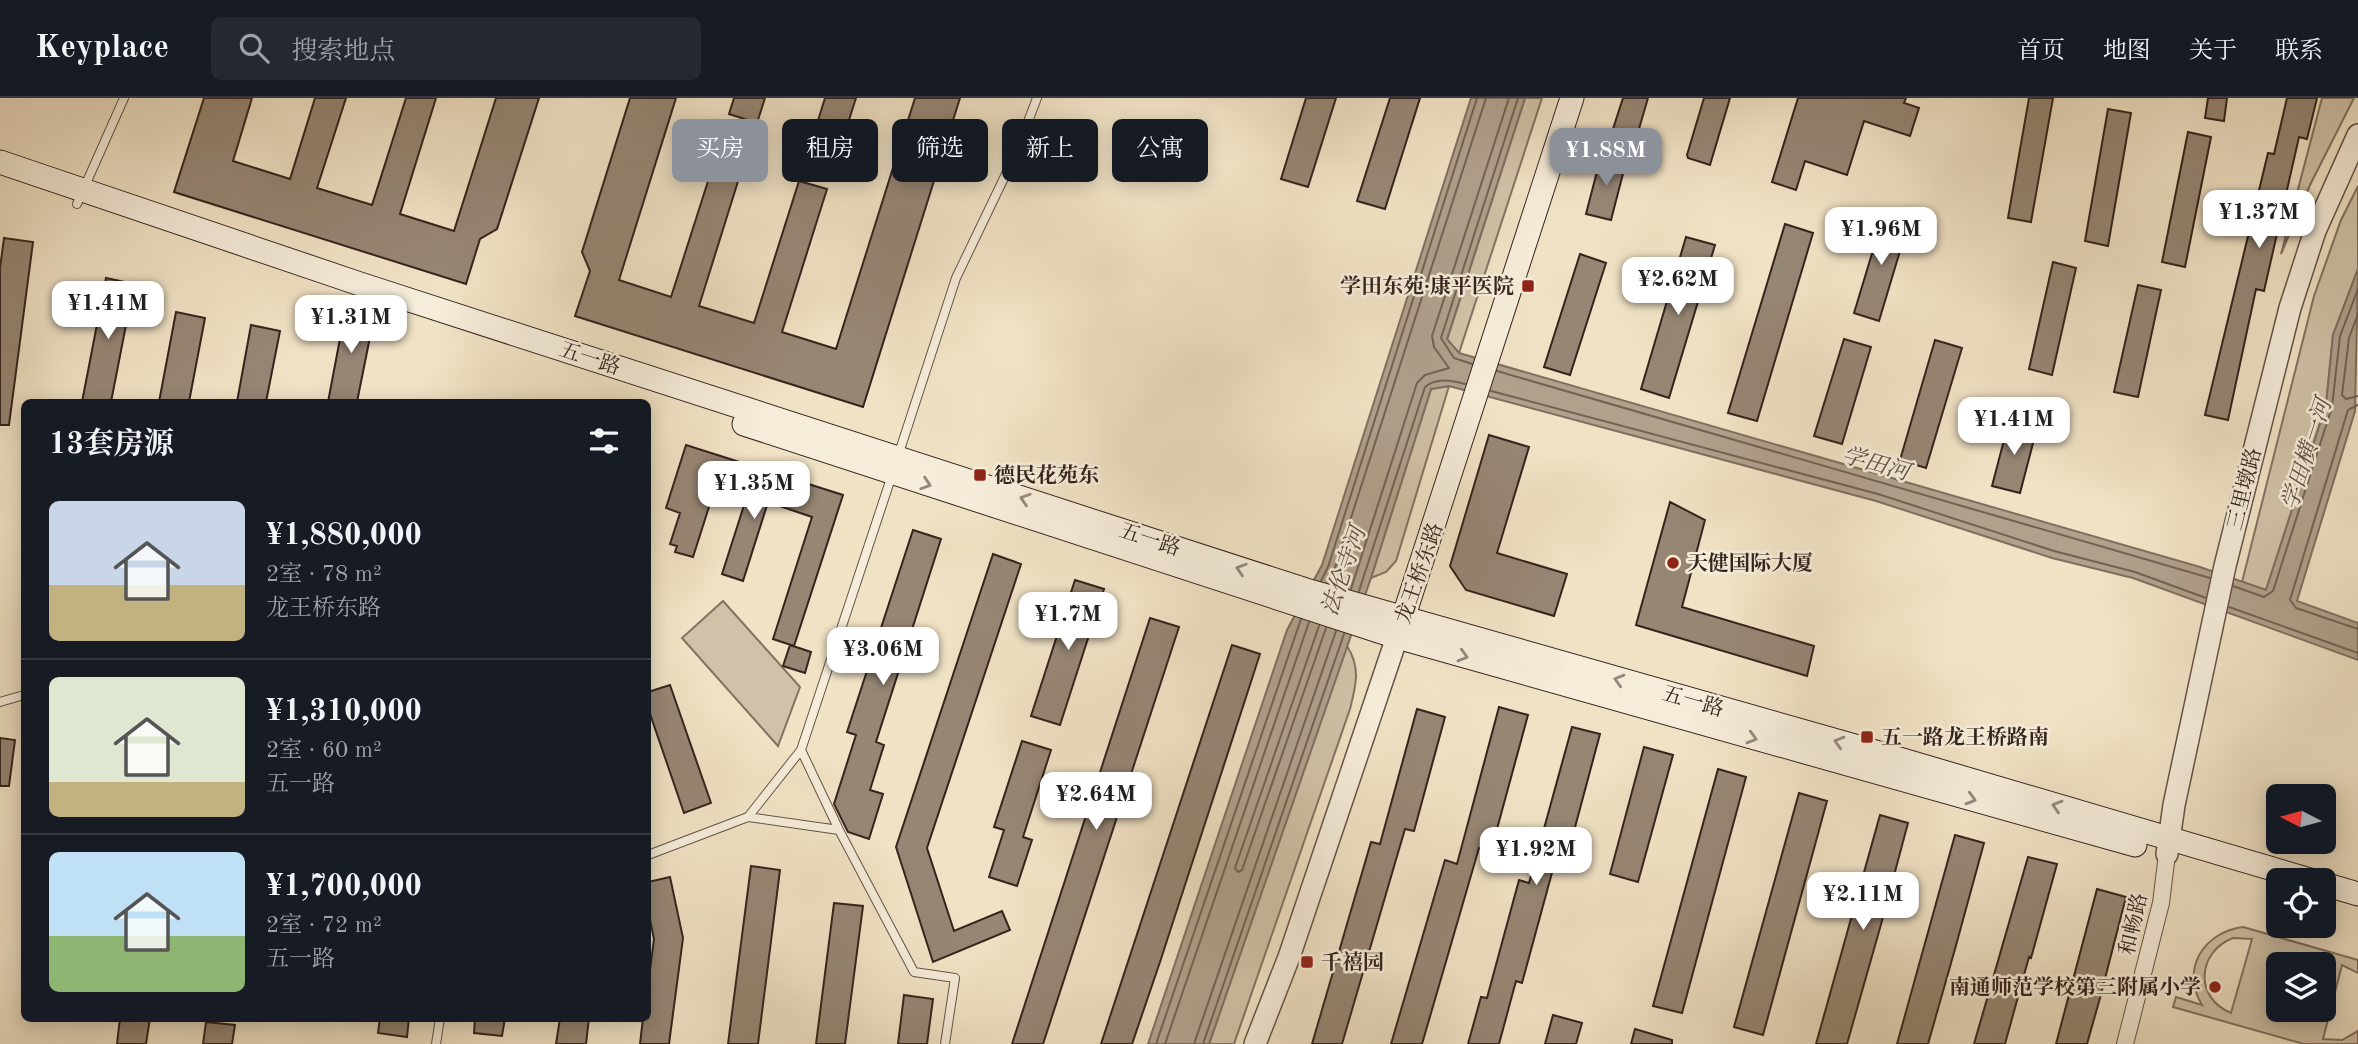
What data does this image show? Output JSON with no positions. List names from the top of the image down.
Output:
{
  "streets": {
    "main road": ["五一路", "龙王桥东路"],
    "street": ["三里墩路", "和畅路"]
  },
  "crossings": [
    ["五一路", "三里墩路"],
    ["五一路", "龙王桥东路"],
    ["五一路", "和畅路"],
    ["三里墩路", "和畅路"]
  ],
  "water": ["学田横一河", "学田河", "法伦寺河"],
  "places": {
    "transit": [
      "学田东苑·康平医院",
      "德民花苑东",
      "五一路龙王桥路南",
      "千禧园"
    ],
    "other": ["天健国际大厦", "南通师范学校第三附属小学"]
  },
  "north": "left",
  "page": {
    "header": "Keyplace",
    "search": "搜索地点",
    "nav": [
      "首页",
      "地图",
      "关于",
      "联系"
    ],
    "chip": [
      "买房",
      "租房",
      "筛选",
      "新上",
      "公寓"
    ],
    "price": [
      "¥1.88M",
      "¥1.37M",
      "¥1.96M",
      "¥2.62M",
      "¥1.41M",
      "¥1.31M",
      "¥1.41M",
      "¥1.35M",
      "¥1.7M",
      "¥3.06M",
      "¥2.64M",
      "¥1.92M",
      "¥2.11M"
    ],
    "heading": "13套房源",
    "list": [
      {
        "name": "¥1,880,000",
        "note": "2室 · 78 m² · 龙王桥东路"
      },
      {
        "name": "¥1,310,000",
        "note": "2室 · 60 m² · 五一路"
      },
      {
        "name": "¥1,700,000",
        "note": "2室 · 72 m² · 五一路"
      }
    ]
  }
}
